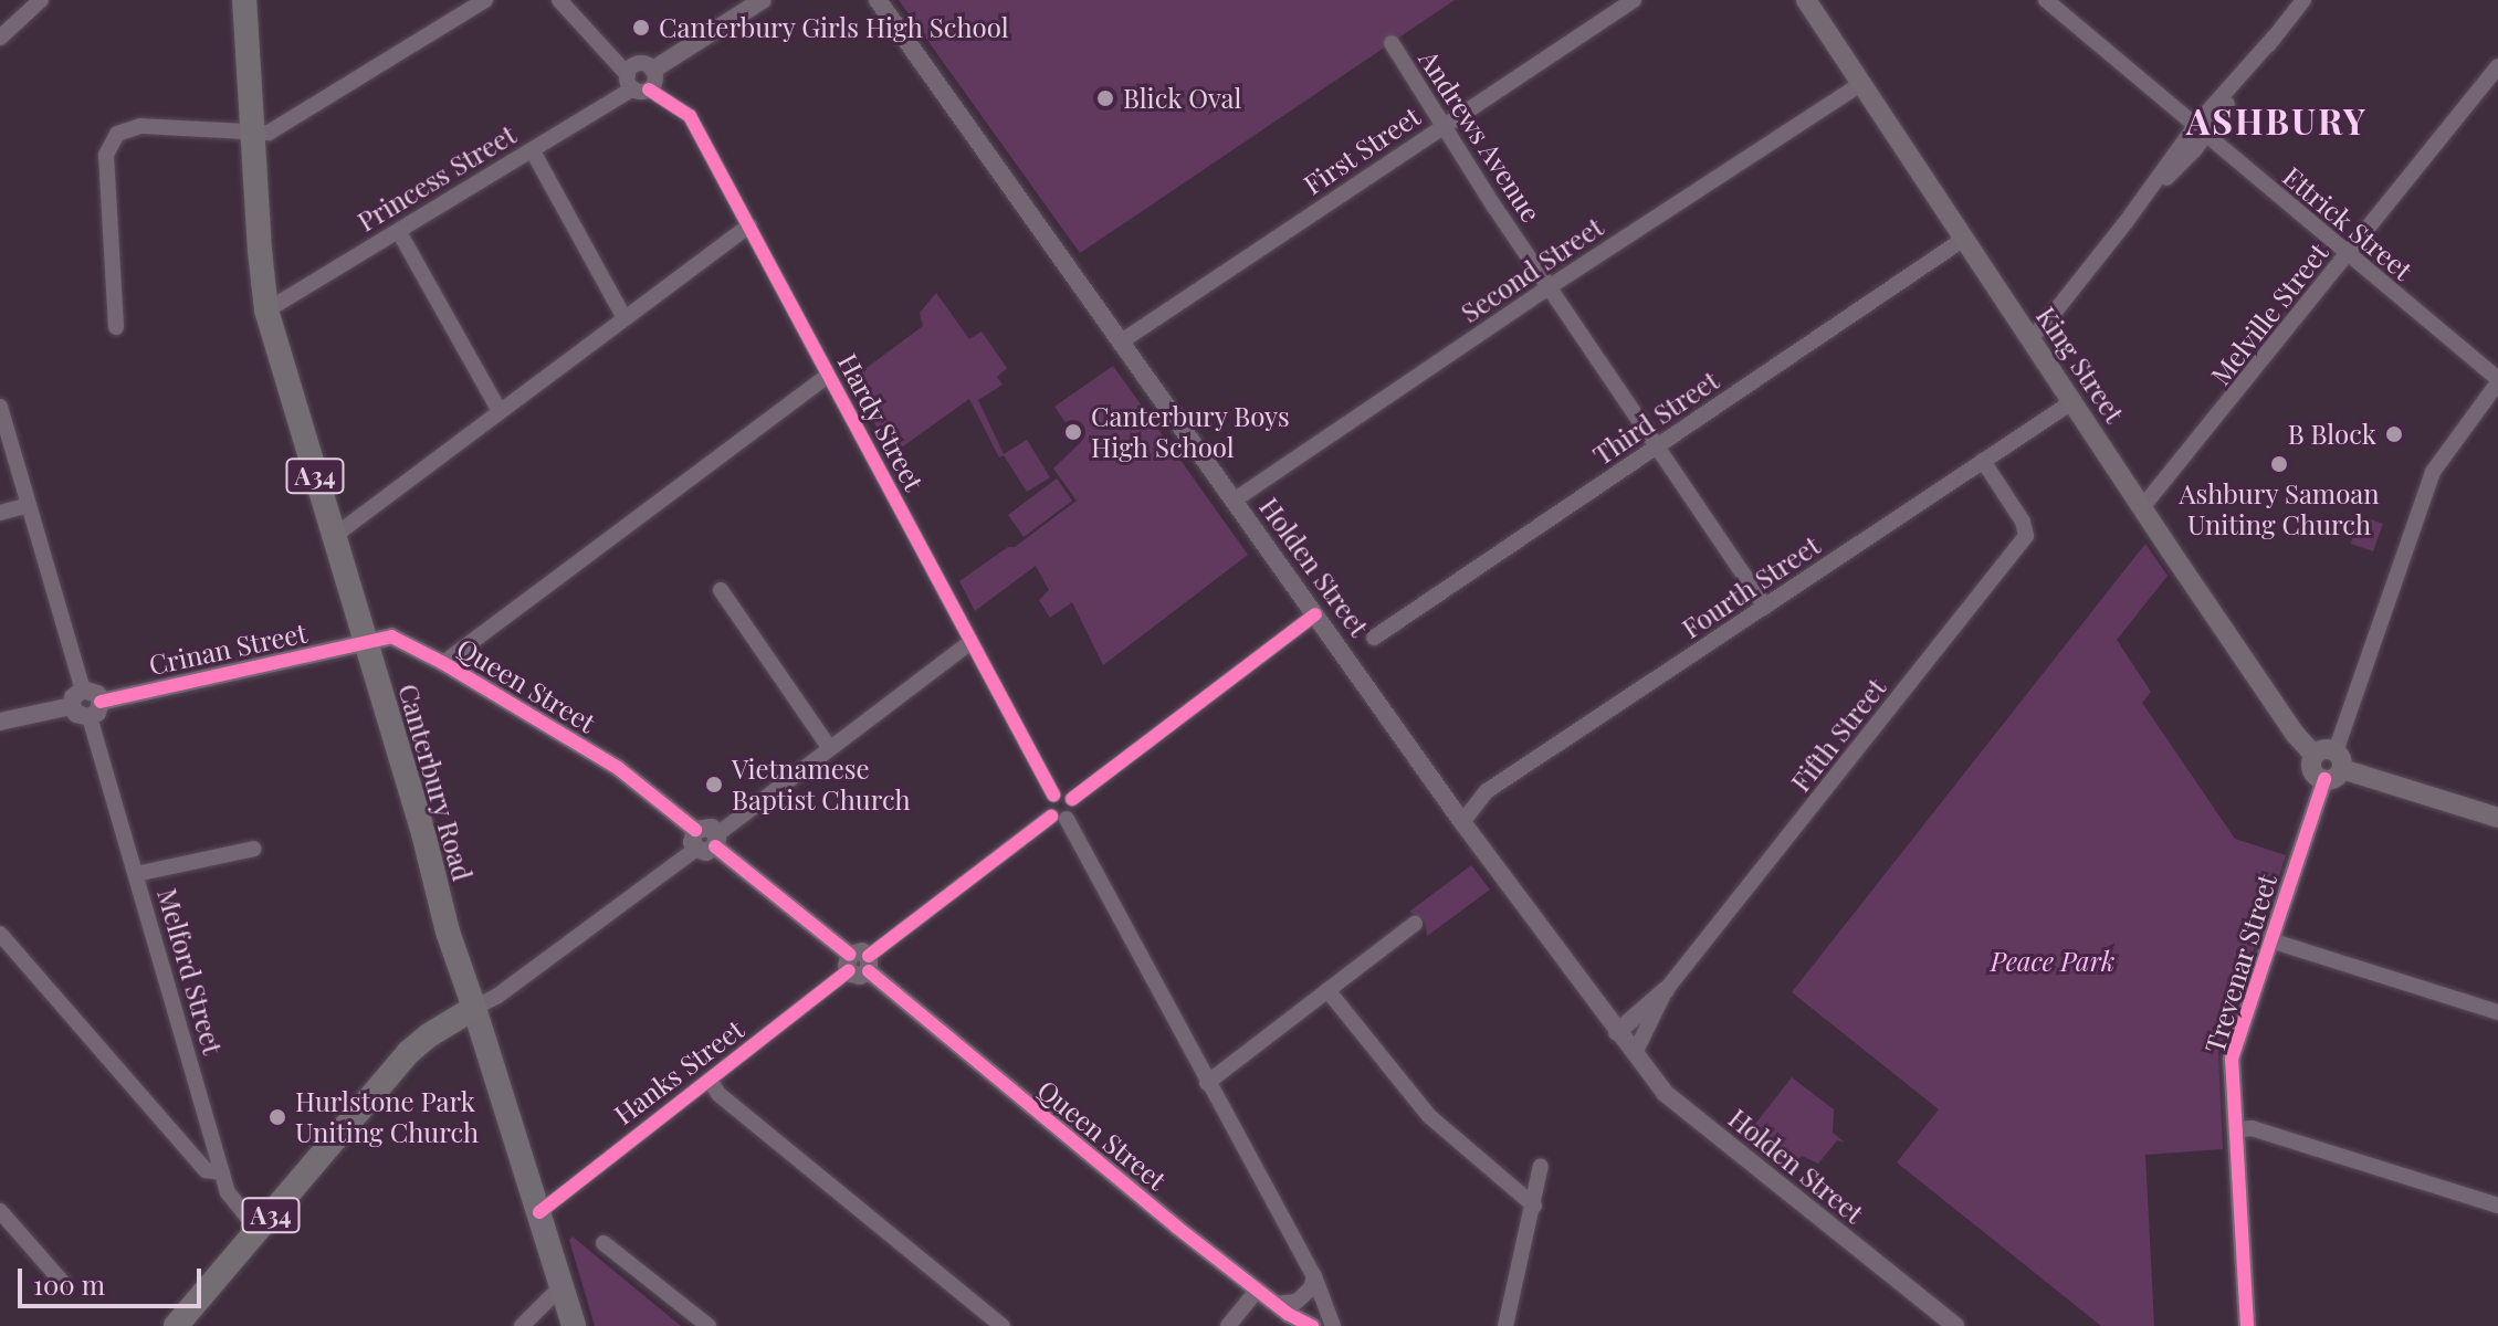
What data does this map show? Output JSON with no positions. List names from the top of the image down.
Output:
{
  "streets": {
    "highway": ["A34", "Canterbury Road"],
    "main road": ["King Street"],
    "street": [
      "Andrews Avenue",
      "First Street",
      "Princess Street",
      "Ettrick Street",
      "Second Street",
      "Melville Street",
      "Third Street",
      "Hardy Street",
      "Holden Street",
      "Fourth Street",
      "Crinan Street",
      "Queen Street",
      "Fifth Street",
      "Trevenar Street",
      "Melford Street",
      "Hanks Street"
    ]
  },
  "crossings": [
    ["Andrews Avenue", "First Street"],
    ["Andrews Avenue", "Second Street"],
    ["Andrews Avenue", "Third Street"],
    ["Andrews Avenue", "Fourth Street"],
    ["First Street", "Holden Street"],
    ["Princess Street", "Hardy Street"],
    ["Princess Street", "Canterbury Road"],
    ["Ettrick Street", "Melville Street"],
    ["Ettrick Street", "Trevenar Street"],
    ["Second Street", "King Street"],
    ["Second Street", "Holden Street"],
    ["Melville Street", "King Street"],
    ["King Street", "Third Street"],
    ["King Street", "Fourth Street"],
    ["King Street", "Trevenar Street"],
    ["Hardy Street", "Hanks Street"],
    ["A34", "Canterbury Road"],
    ["A34", "Melford Street"],
    ["Holden Street", "Fourth Street"],
    ["Fourth Street", "Fifth Street"],
    ["Crinan Street", "Queen Street"],
    ["Crinan Street", "Canterbury Road"],
    ["Crinan Street", "Melford Street"],
    ["Queen Street", "Canterbury Road"],
    ["Queen Street", "Hanks Street"]
  ],
  "districts": ["ASHBURY"],
  "parks": ["Peace Park"],
  "places": [
    "Canterbury Girls High School",
    "Blick Oval",
    "Canterbury Boys High School",
    "B Block",
    "Ashbury Samoan Uniting Church",
    "Vietnamese Baptist Church",
    "Hurlstone Park Uniting Church"
  ],
  "scale_bar": "100 m"
}
